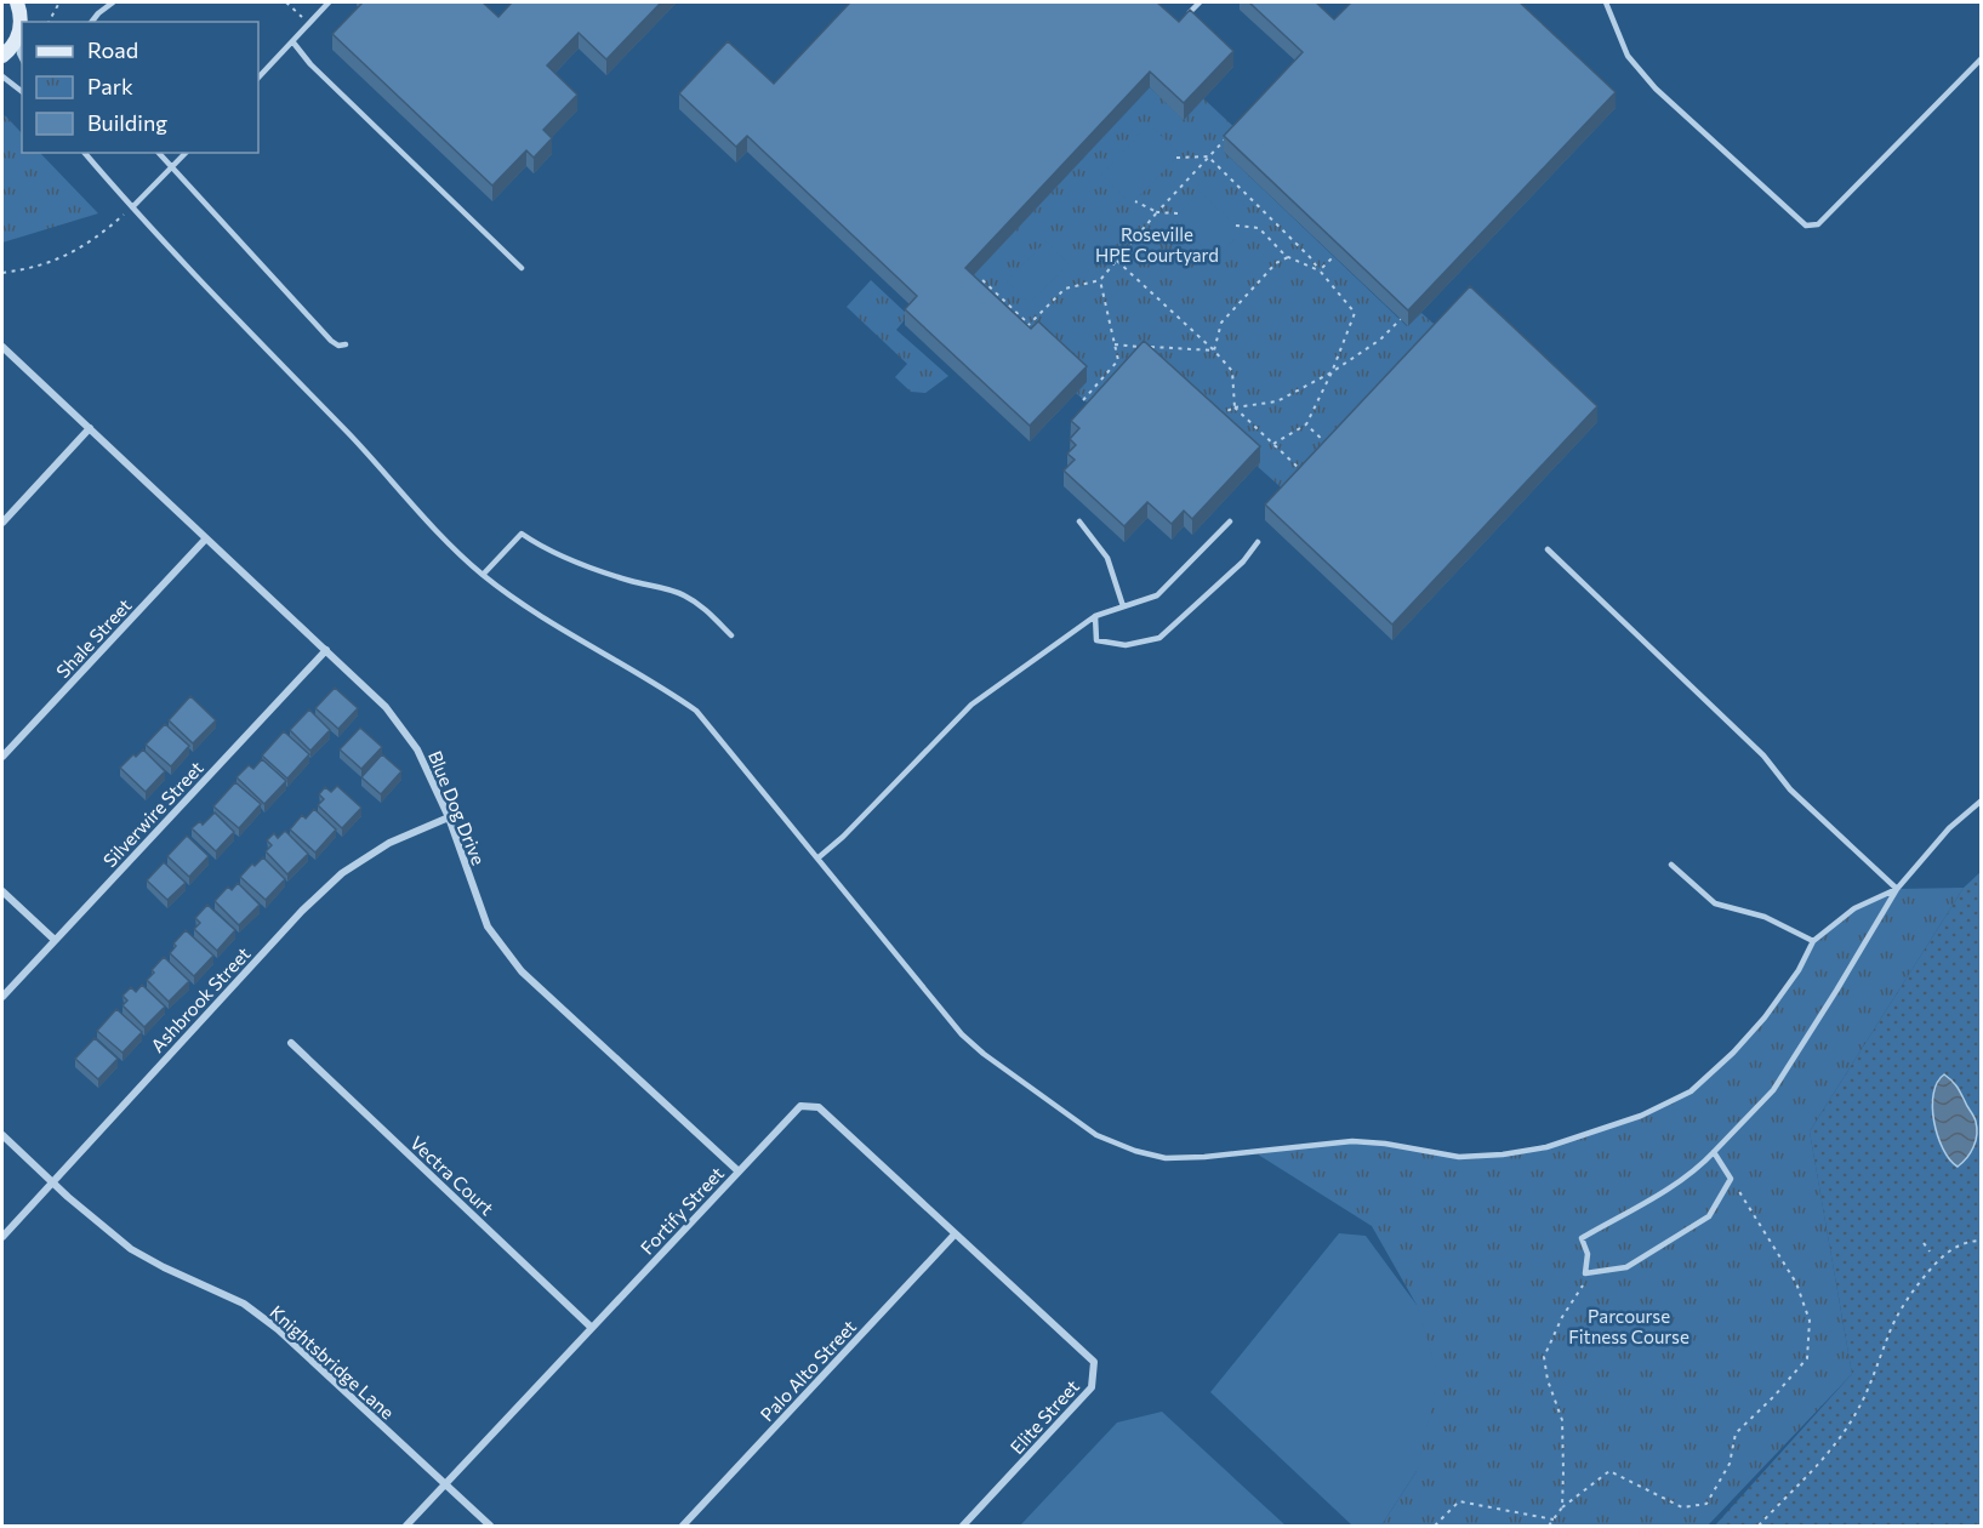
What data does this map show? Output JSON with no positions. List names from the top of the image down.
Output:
{
  "streets": {
    "street": [
      "Shale Street",
      "Blue Dog Drive",
      "Silverwire Street",
      "Ashbrook Street",
      "Vectra Court",
      "Fortify Street",
      "Knightsbridge Lane",
      "Palo Alto Street",
      "Elite Street"
    ]
  },
  "crossings": [
    ["Shale Street", "Blue Dog Drive"],
    ["Blue Dog Drive", "Silverwire Street"],
    ["Blue Dog Drive", "Ashbrook Street"],
    ["Blue Dog Drive", "Fortify Street"],
    ["Ashbrook Street", "Knightsbridge Lane"],
    ["Vectra Court", "Fortify Street"],
    ["Fortify Street", "Knightsbridge Lane"],
    ["Fortify Street", "Palo Alto Street"],
    ["Fortify Street", "Elite Street"],
    ["Palo Alto Street", "Elite Street"]
  ],
  "parks": ["Roseville HPE Courtyard", "Parcourse Fitness Course"],
  "legend": ["Road", "Park", "Building"]
}
